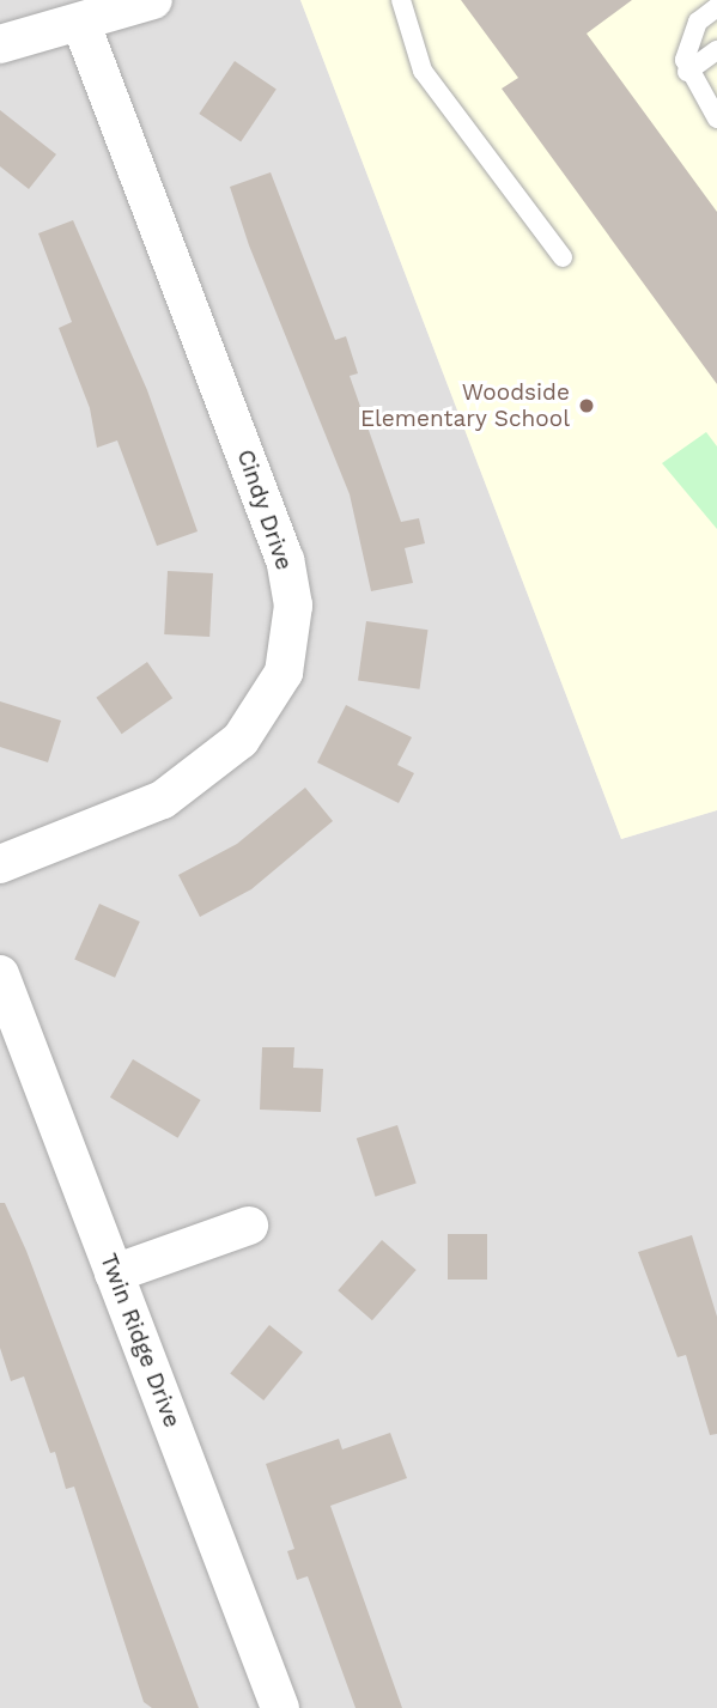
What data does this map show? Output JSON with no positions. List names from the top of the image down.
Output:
{
  "streets": {
    "street": ["Cindy Drive", "Twin Ridge Drive"]
  },
  "places": ["Woodside Elementary School"]
}
